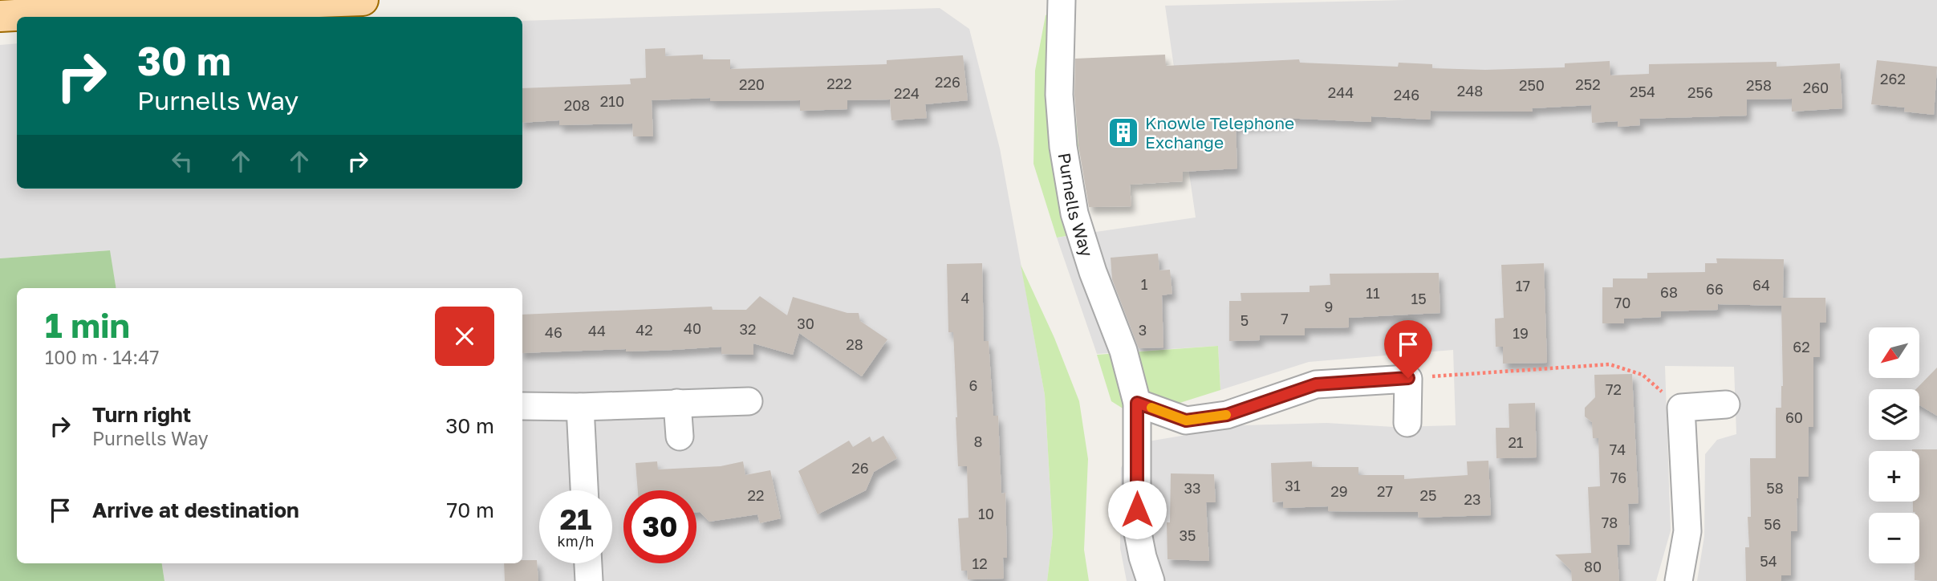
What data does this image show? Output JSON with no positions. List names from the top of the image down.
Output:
{
  "streets": {
    "street": ["Purnells Way"]
  },
  "places": {
    "building": ["Knowle Telephone Exchange"]
  },
  "house_numbers": [
    "262",
    "226",
    "222",
    "220",
    "252",
    "250",
    "258",
    "260",
    "248",
    "254",
    "244",
    "256",
    "224",
    "246",
    "210",
    "208",
    "1",
    "64",
    "17",
    "66",
    "68",
    "11",
    "4",
    "15",
    "70",
    "9",
    "7",
    "5",
    "30",
    "40",
    "32",
    "42",
    "3",
    "44",
    "46",
    "19",
    "28",
    "62",
    "6",
    "72",
    "60",
    "8",
    "21",
    "74",
    "26",
    "76",
    "31",
    "33",
    "58",
    "29",
    "27",
    "22",
    "25",
    "23",
    "10",
    "78",
    "56",
    "35",
    "54",
    "12",
    "80"
  ],
  "north": "bottom left",
  "page": {
    "turn": ["30 m", "Purnells Way"],
    "heading": ["1 min", "100 m · 14:47"],
    "map_buttons": ["+", "−"],
    "list": [
      {
        "name": "Turn right",
        "note": "Purnells Way",
        "value": "30 m"
      },
      {
        "name": "Arrive at destination",
        "value": "70 m"
      }
    ],
    "speed": "21 km/h",
    "limit": "30"
  }
}
